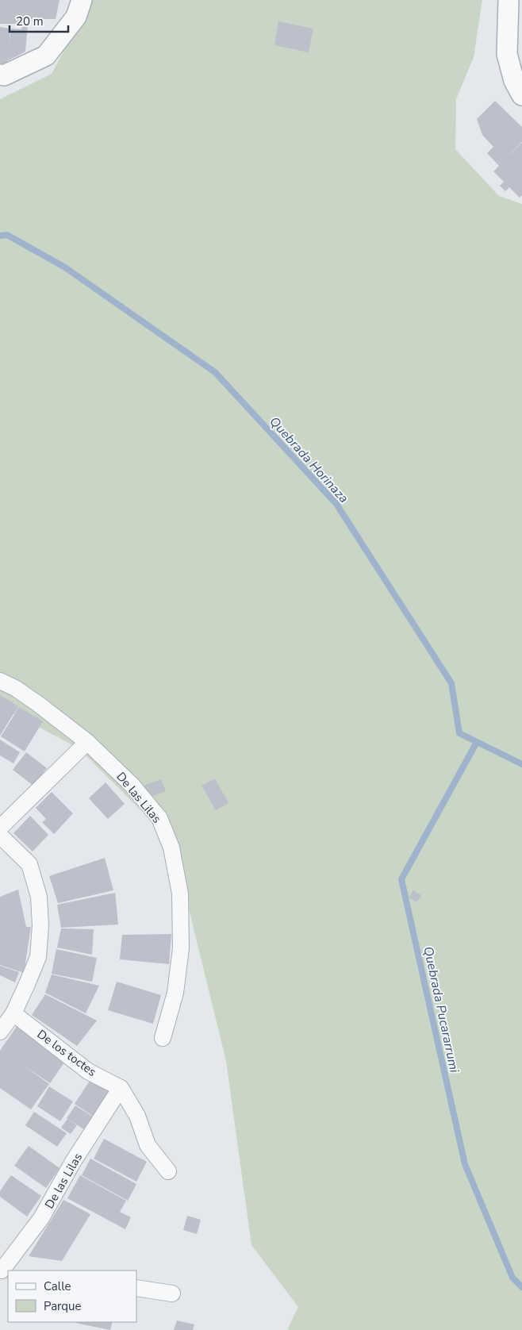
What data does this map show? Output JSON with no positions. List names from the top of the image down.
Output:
{
  "streets": {
    "street": ["De las Lilas", "De los toctes"]
  },
  "crossings": [
    ["De las Lilas", "De los toctes"]
  ],
  "water": ["Quebrada Horinaza", "Quebrada Pucararrumi"],
  "legend": ["Calle", "Parque"],
  "scale_bar": "20 m"
}
